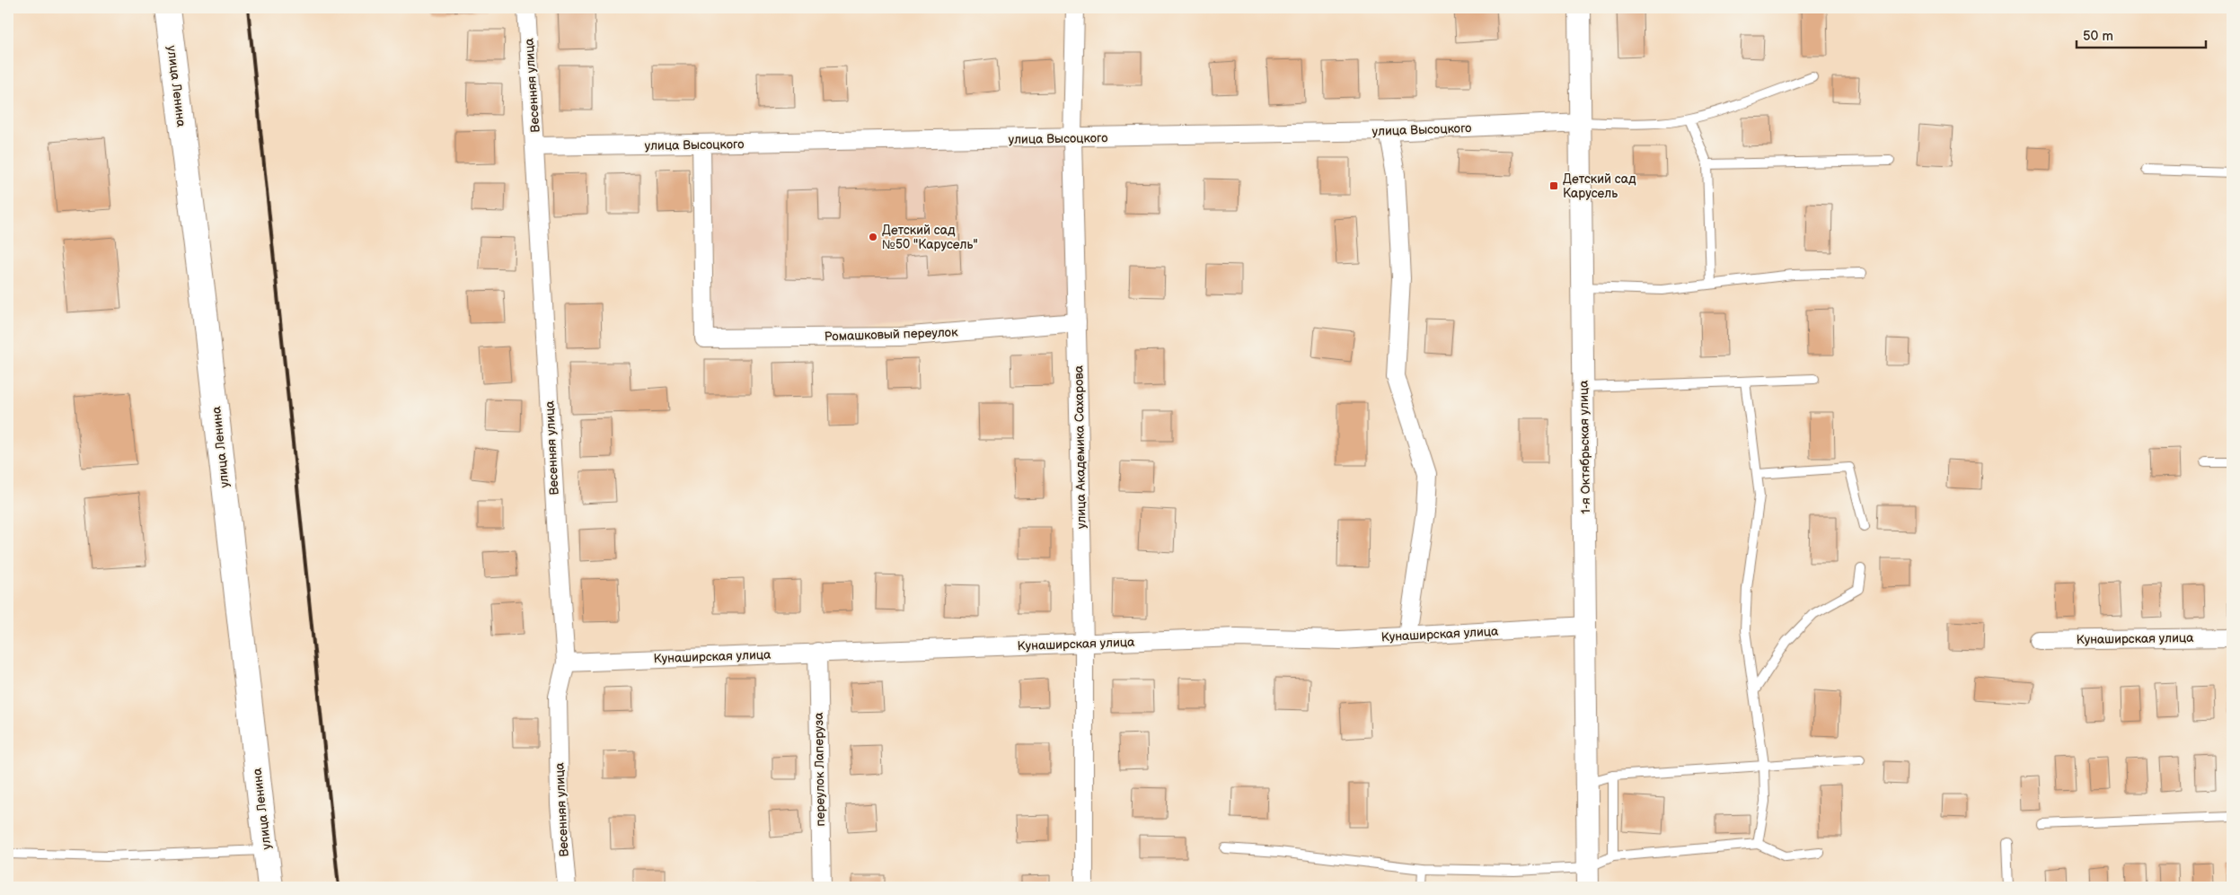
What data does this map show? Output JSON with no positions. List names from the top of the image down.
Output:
{
  "streets": {
    "main road": ["улица Ленина"],
    "street": [
      "Весенняя улица",
      "улица Высоцкого",
      "Ромашковый переулок",
      "улица Академика Сахарова",
      "1-я Октябрьская улица",
      "Кунаширская улица",
      "переулок Лаперуза"
    ]
  },
  "crossings": [
    ["Весенняя улица", "улица Высоцкого"],
    ["Весенняя улица", "Кунаширская улица"],
    ["улица Высоцкого", "Ромашковый переулок"],
    ["улица Высоцкого", "улица Академика Сахарова"],
    ["улица Высоцкого", "1-я Октябрьская улица"],
    ["Ромашковый переулок", "улица Академика Сахарова"],
    ["улица Академика Сахарова", "Кунаширская улица"],
    ["1-я Октябрьская улица", "Кунаширская улица"],
    ["Кунаширская улица", "переулок Лаперуза"]
  ],
  "places": {
    "transit": ["Детский сад Карусель"],
    "other": ["Детский сад №50 \"Карусель\""]
  },
  "scale_bar": "50 m"
}
